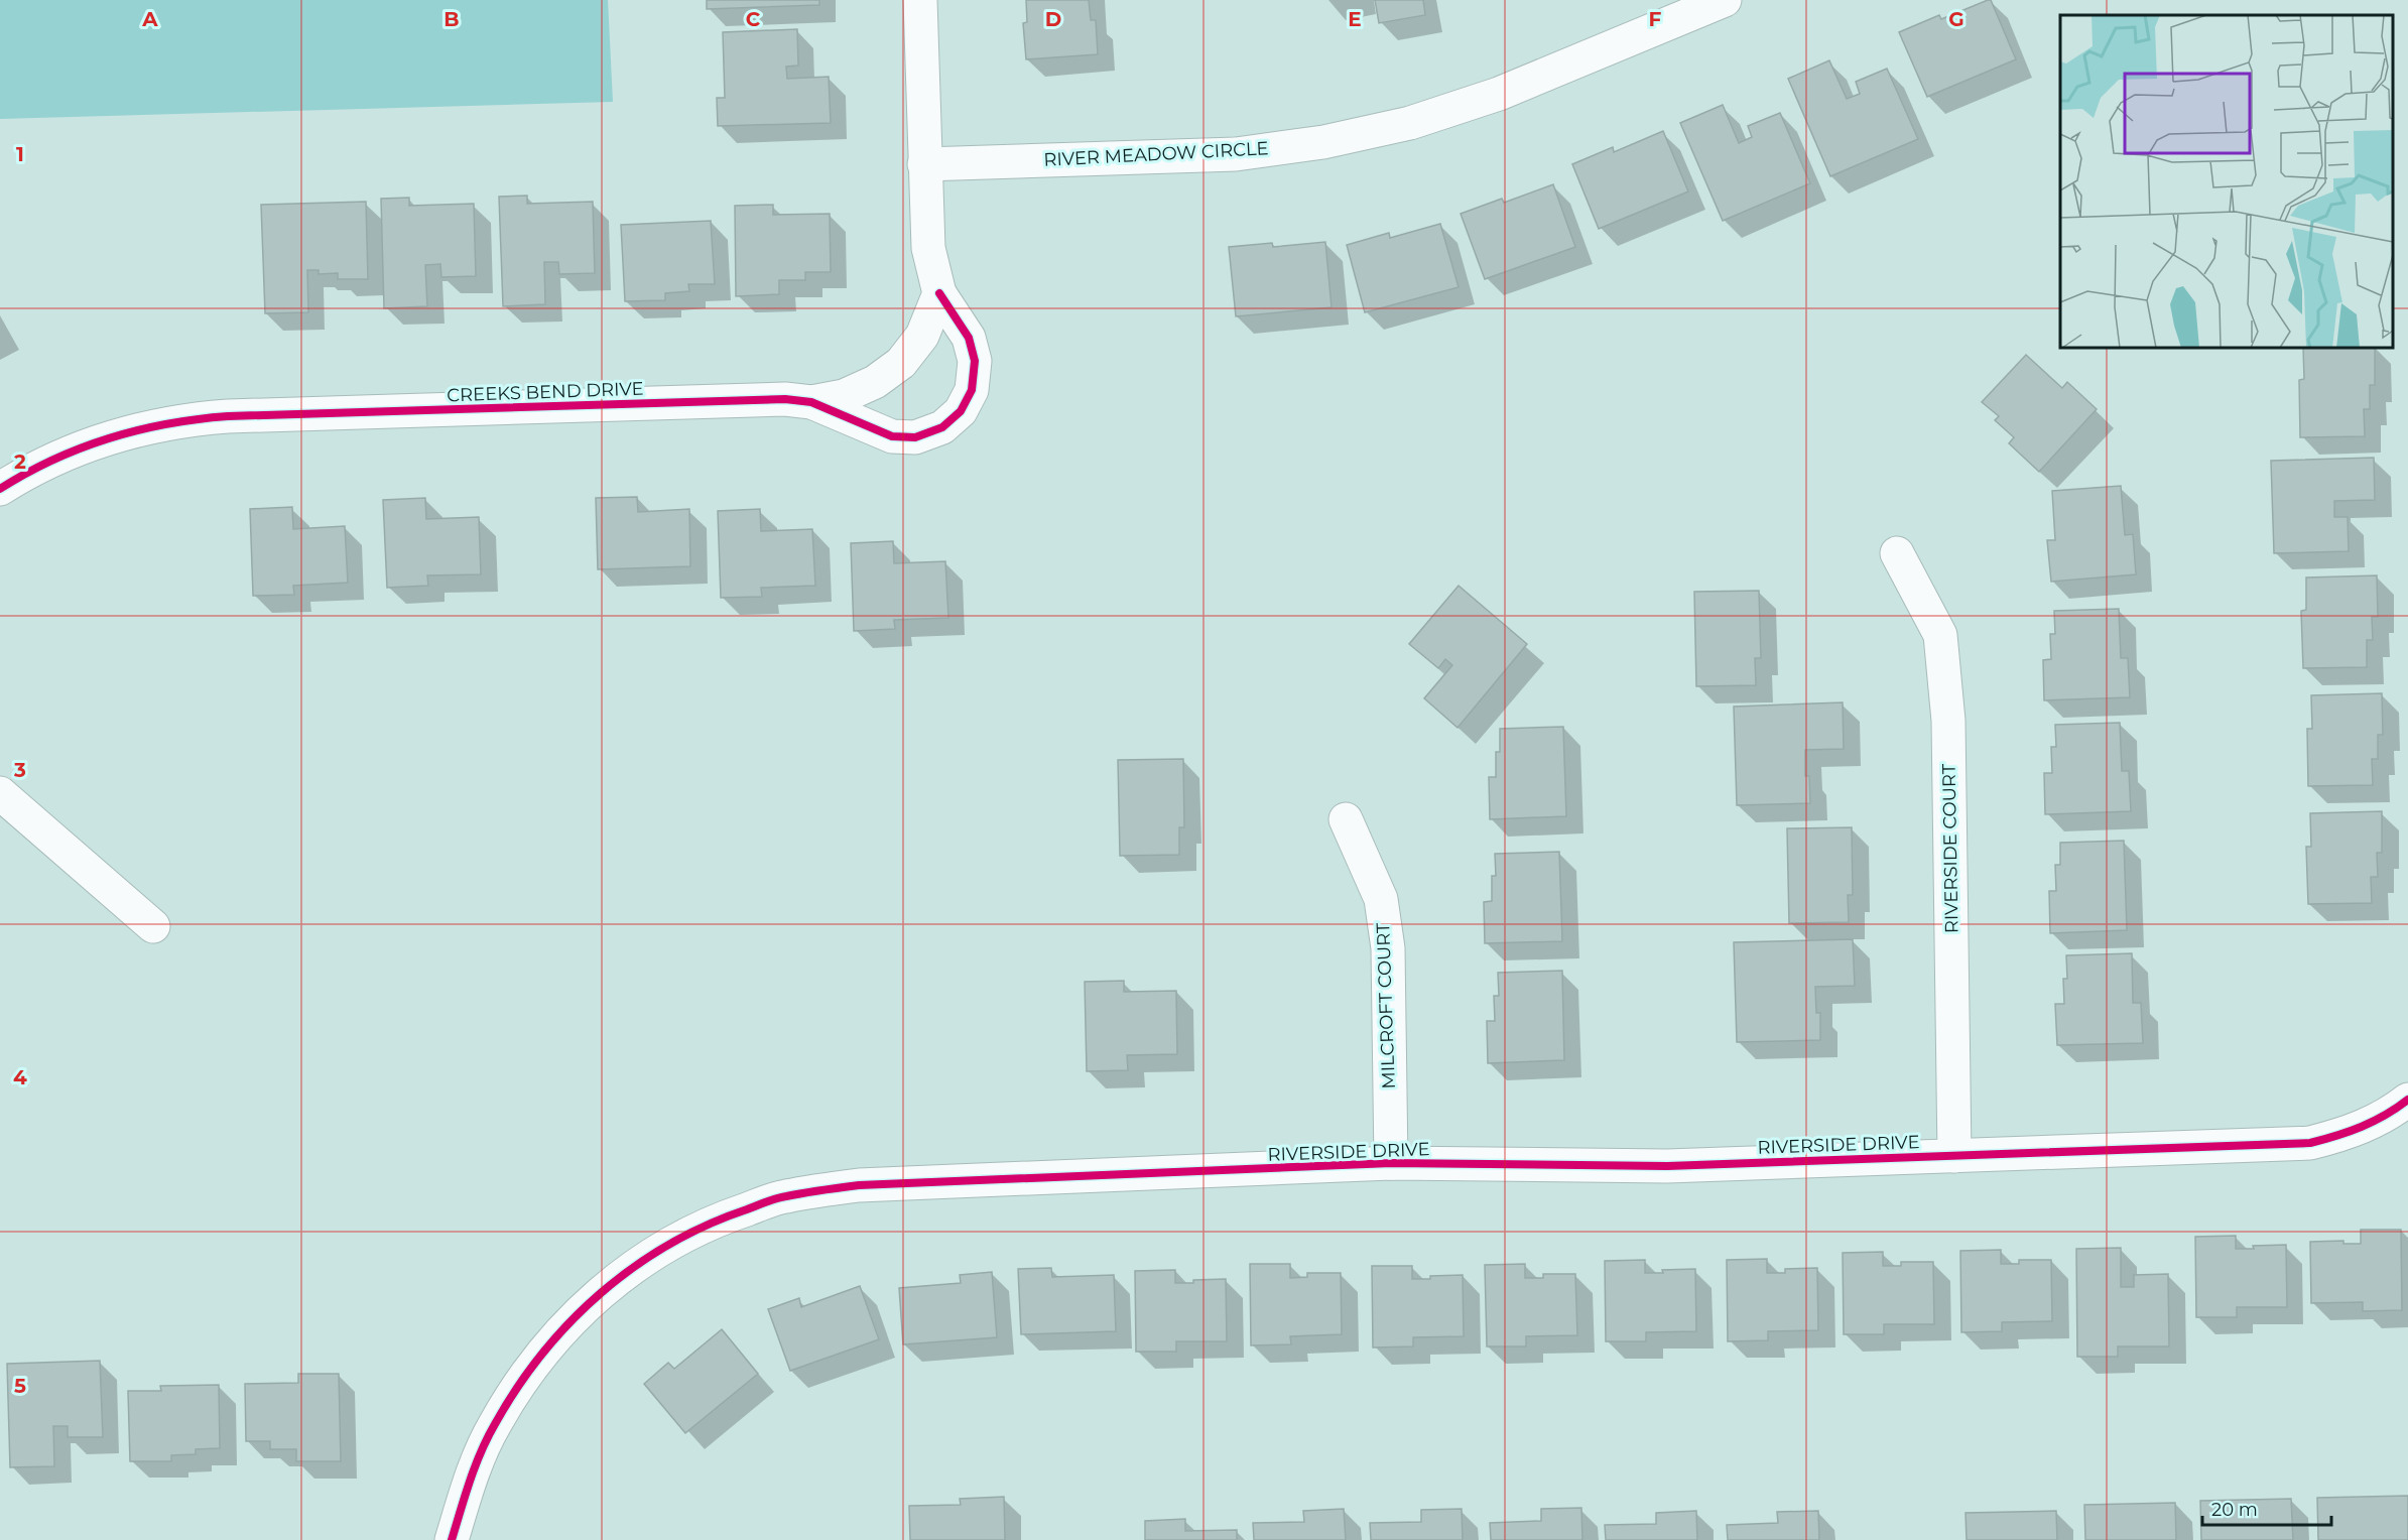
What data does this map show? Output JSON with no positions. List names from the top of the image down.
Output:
{
  "streets": {
    "street": [
      "RIVER MEADOW CIRCLE",
      "CREEKS BEND DRIVE",
      "RIVERSIDE COURT",
      "MILCROFT COURT",
      "RIVERSIDE DRIVE"
    ]
  },
  "crossings": [
    ["RIVERSIDE COURT", "RIVERSIDE DRIVE"],
    ["MILCROFT COURT", "RIVERSIDE DRIVE"]
  ],
  "scale_bar": "20 m",
  "grid": {
    "columns": [
      "A",
      "B",
      "C",
      "D",
      "E",
      "F",
      "G"
    ],
    "rows": [
      "1",
      "2",
      "3",
      "4",
      "5"
    ]
  }
}
